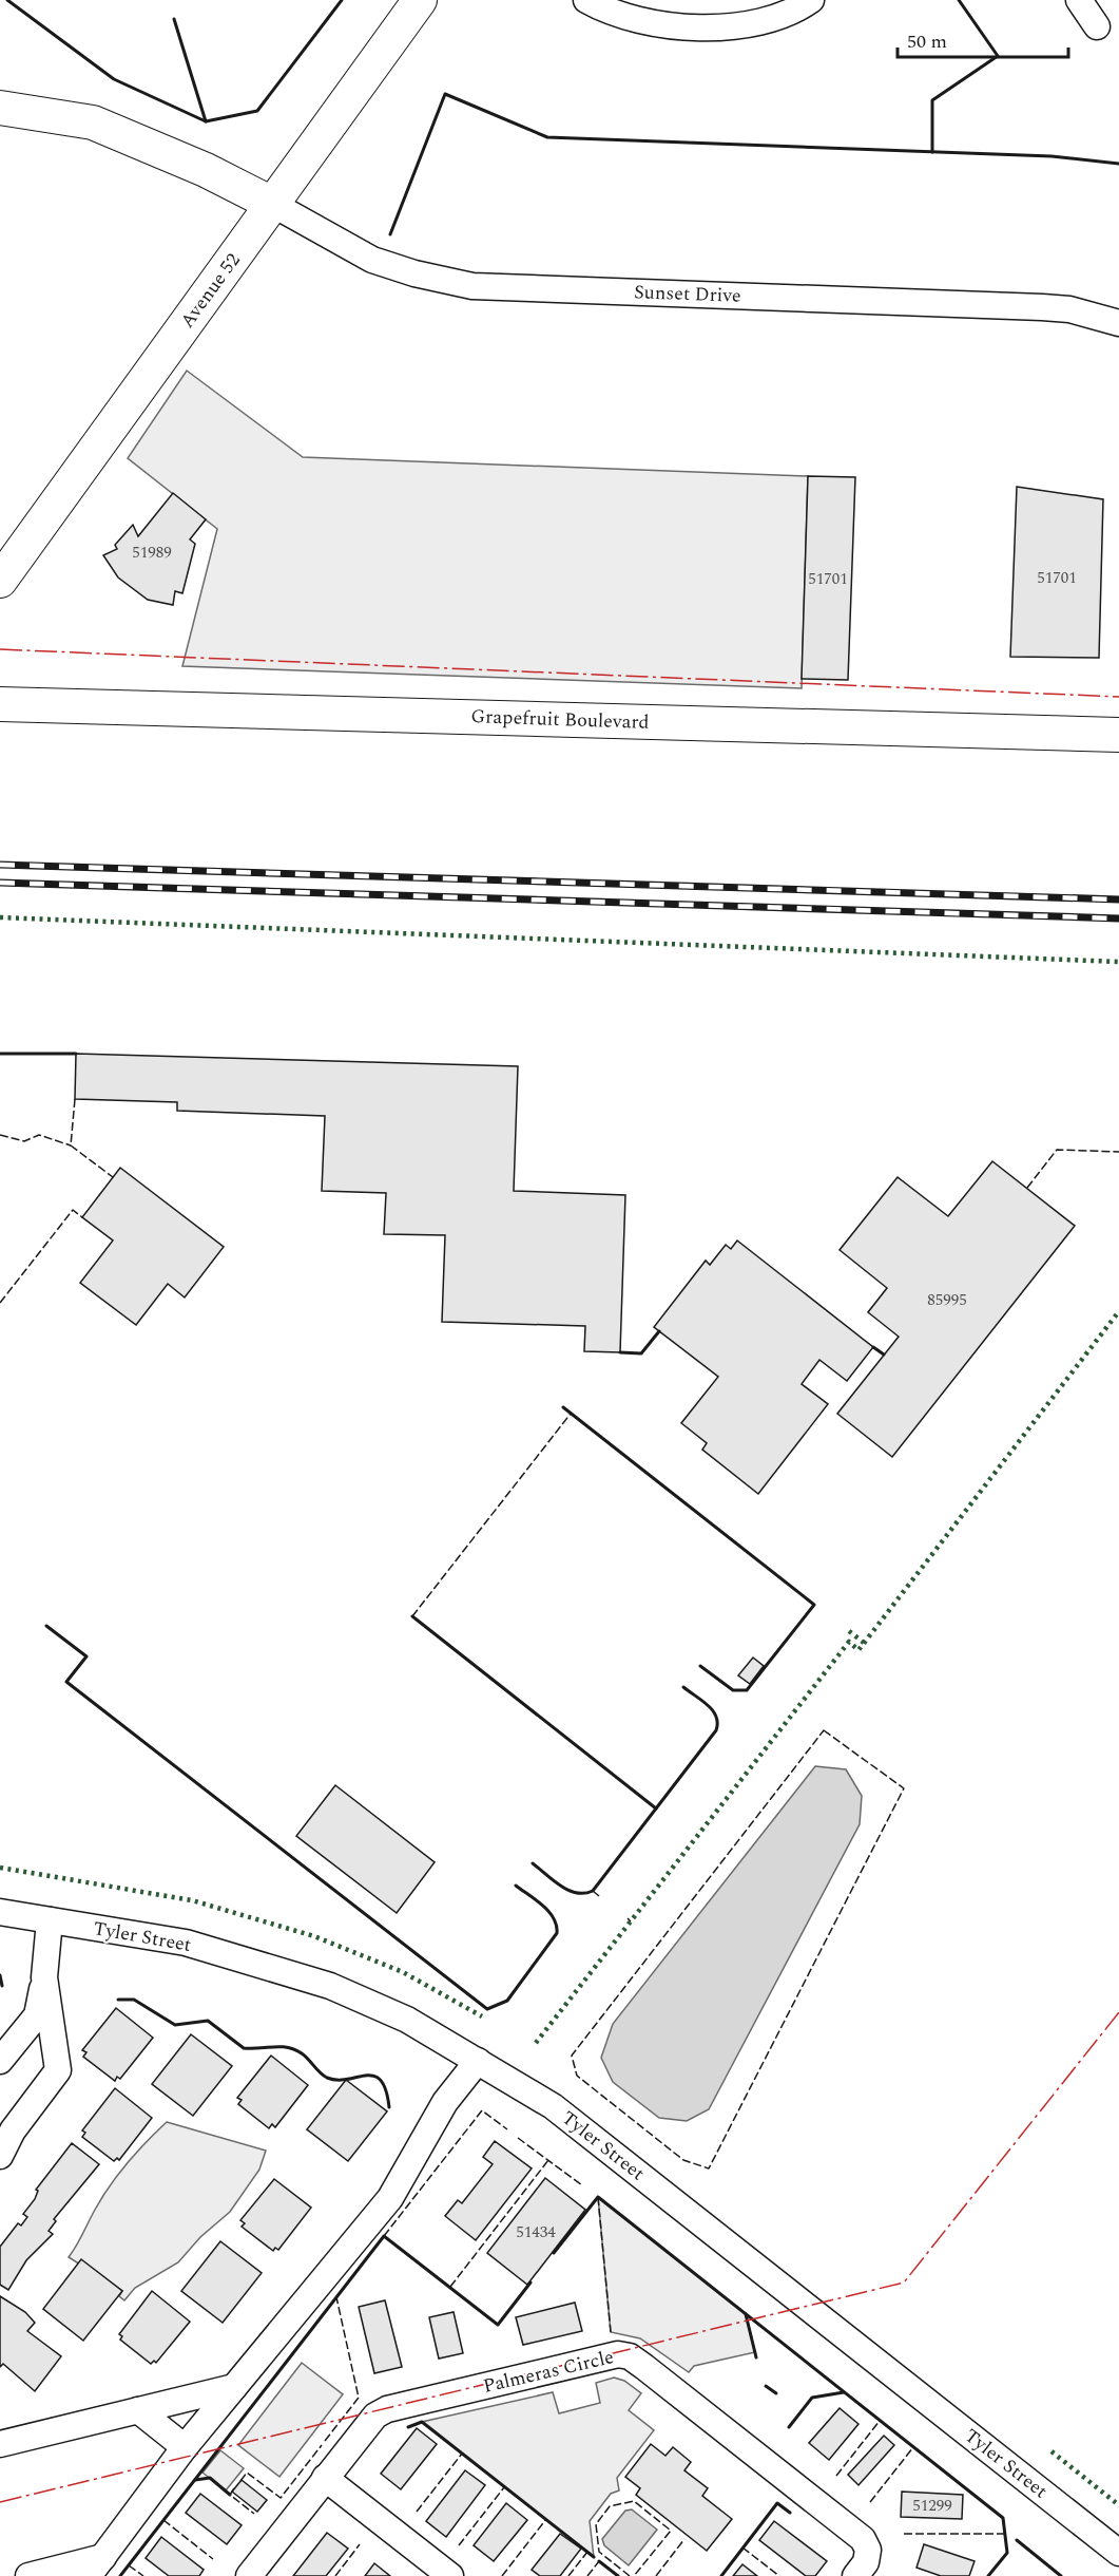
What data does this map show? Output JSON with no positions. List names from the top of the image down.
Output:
{
  "streets": {
    "main road": ["Avenue 52", "Grapefruit Boulevard"],
    "street": ["Sunset Drive", "Tyler Street", "Palmeras Circle"]
  },
  "crossings": [
    ["Avenue 52", "Sunset Drive"]
  ],
  "house_numbers": [
    "51989",
    "51701",
    "51701",
    "85995",
    "51434",
    "51299"
  ],
  "scale_bar": "50 m"
}
